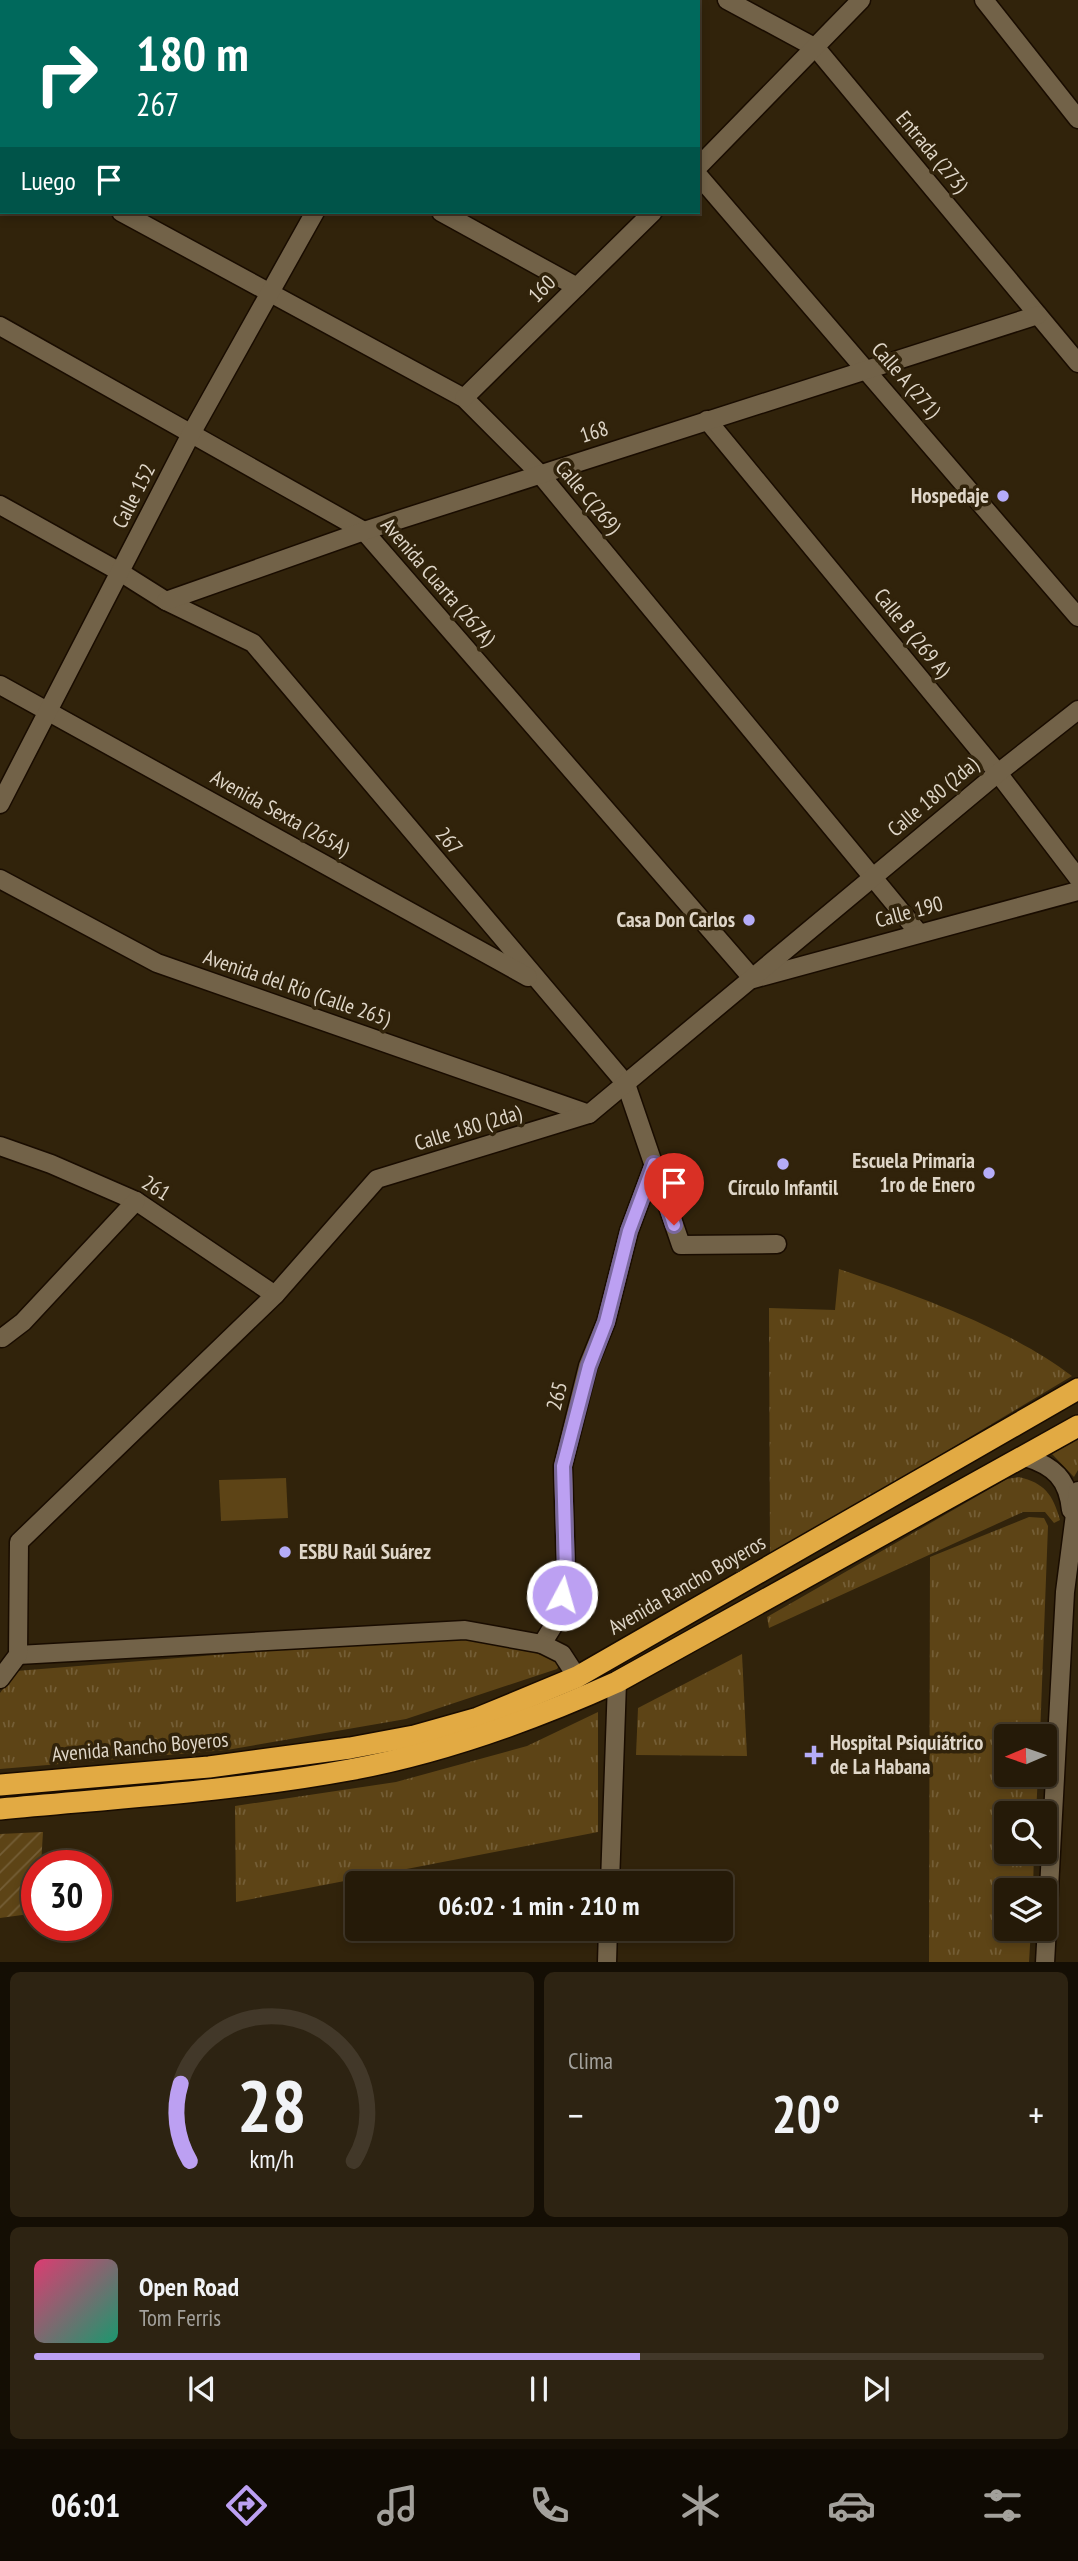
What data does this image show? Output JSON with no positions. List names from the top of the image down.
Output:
{
  "streets": {
    "highway": ["Avenida Rancho Boyeros"],
    "street": [
      "Entrada (273)",
      "160",
      "Calle A (271)",
      "168",
      "Calle 152",
      "Calle C(269)",
      "Avenida Cuarta (267A)",
      "Calle B (269 A)",
      "Calle 180 (2da)",
      "Avenida Sexta (265A)",
      "267",
      "Calle 190",
      "Avenida del Río (Calle 265)",
      "261",
      "265"
    ]
  },
  "crossings": [
    ["Entrada (273)", "168"],
    ["160", "Calle C(269)"],
    ["Calle A (271)", "168"],
    ["168", "Calle C(269)"],
    ["168", "Avenida Cuarta (267A)"],
    ["168", "Calle B (269 A)"],
    ["168", "267"],
    ["Calle 152", "Calle C(269)"],
    ["Calle 152", "Avenida Cuarta (267A)"],
    ["Calle 152", "Avenida Sexta (265A)"],
    ["Calle 152", "267"],
    ["Calle C(269)", "Calle 180 (2da)"],
    ["Calle C(269)", "Calle 190"],
    ["Avenida Cuarta (267A)", "Calle 180 (2da)"],
    ["Avenida Cuarta (267A)", "Calle 190"],
    ["Calle B (269 A)", "Calle 180 (2da)"],
    ["Calle 180 (2da)", "267"],
    ["Calle 180 (2da)", "Calle 190"],
    ["Calle 180 (2da)", "Avenida del Río (Calle 265)"],
    ["Calle 180 (2da)", "261"],
    ["Avenida Sexta (265A)", "267"],
    ["267", "265"]
  ],
  "places": {
    "other": [
      "Hospedaje",
      "Casa Don Carlos",
      "Círculo Infantil",
      "Escuela Primaria 1ro de Enero",
      "ESBU Raúl Suárez"
    ],
    "health": ["Hospital Psiquiátrico de La Habana"]
  },
  "north": "left",
  "page": {
    "turn": ["180 m", "267"],
    "then": "Luego",
    "limit": "30",
    "trip": "06:02 · 1 min · 210 m",
    "tile": "Clima",
    "heat": ["−", "20°", "+"],
    "song": ["Open Road", "Tom Ferris"],
    "tabs": "06:01",
    "gauge": ["28", "km/h"]
  }
}
